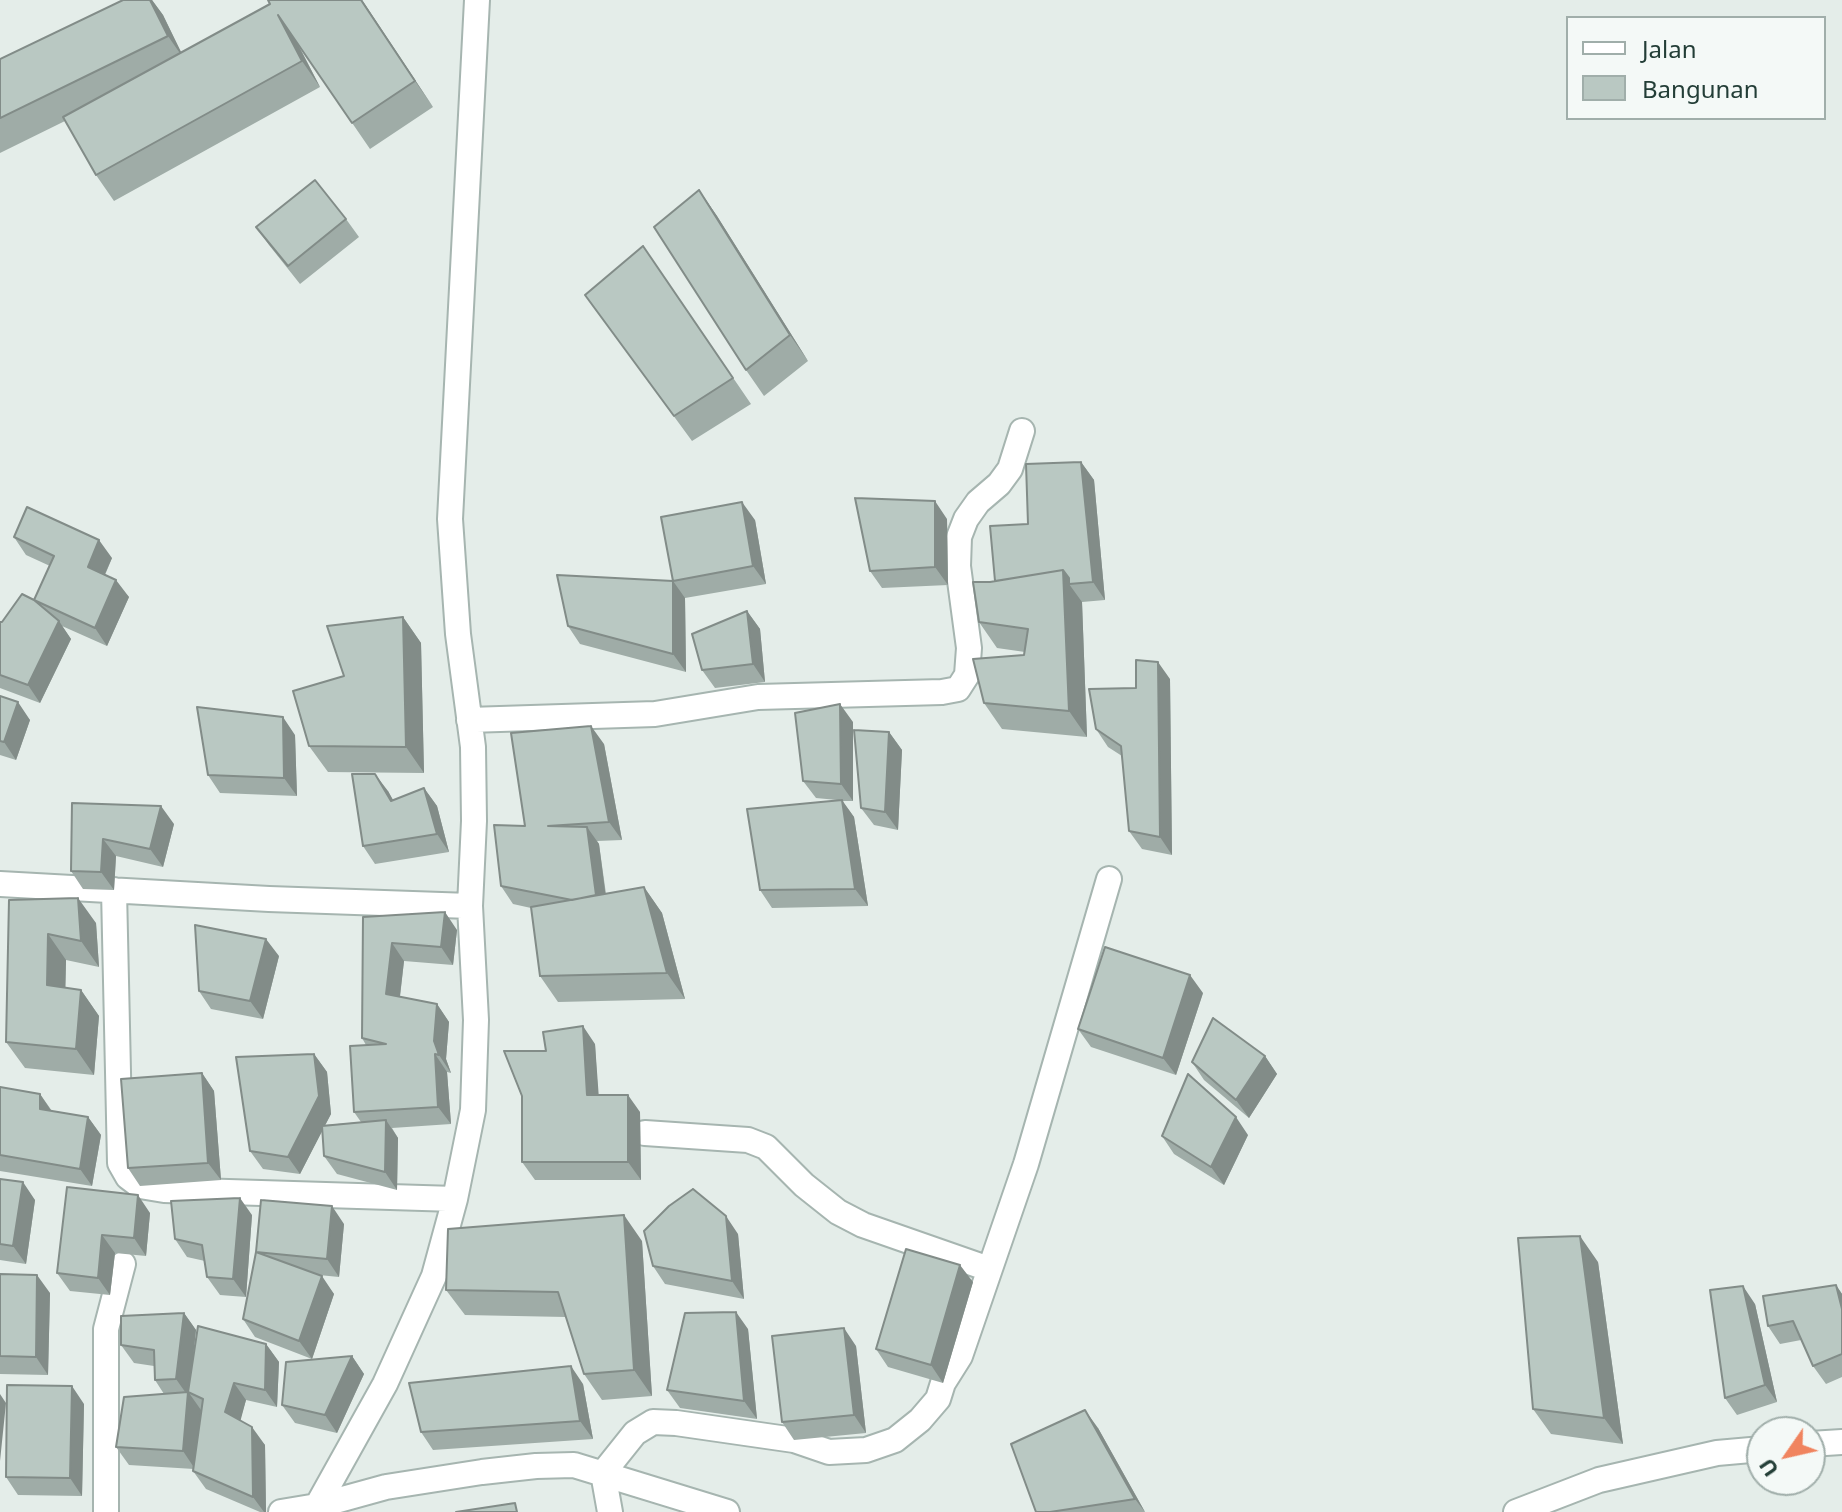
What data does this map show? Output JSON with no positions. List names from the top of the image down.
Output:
{
  "legend": ["Jalan", "Bangunan"],
  "north": "bottom left"
}
